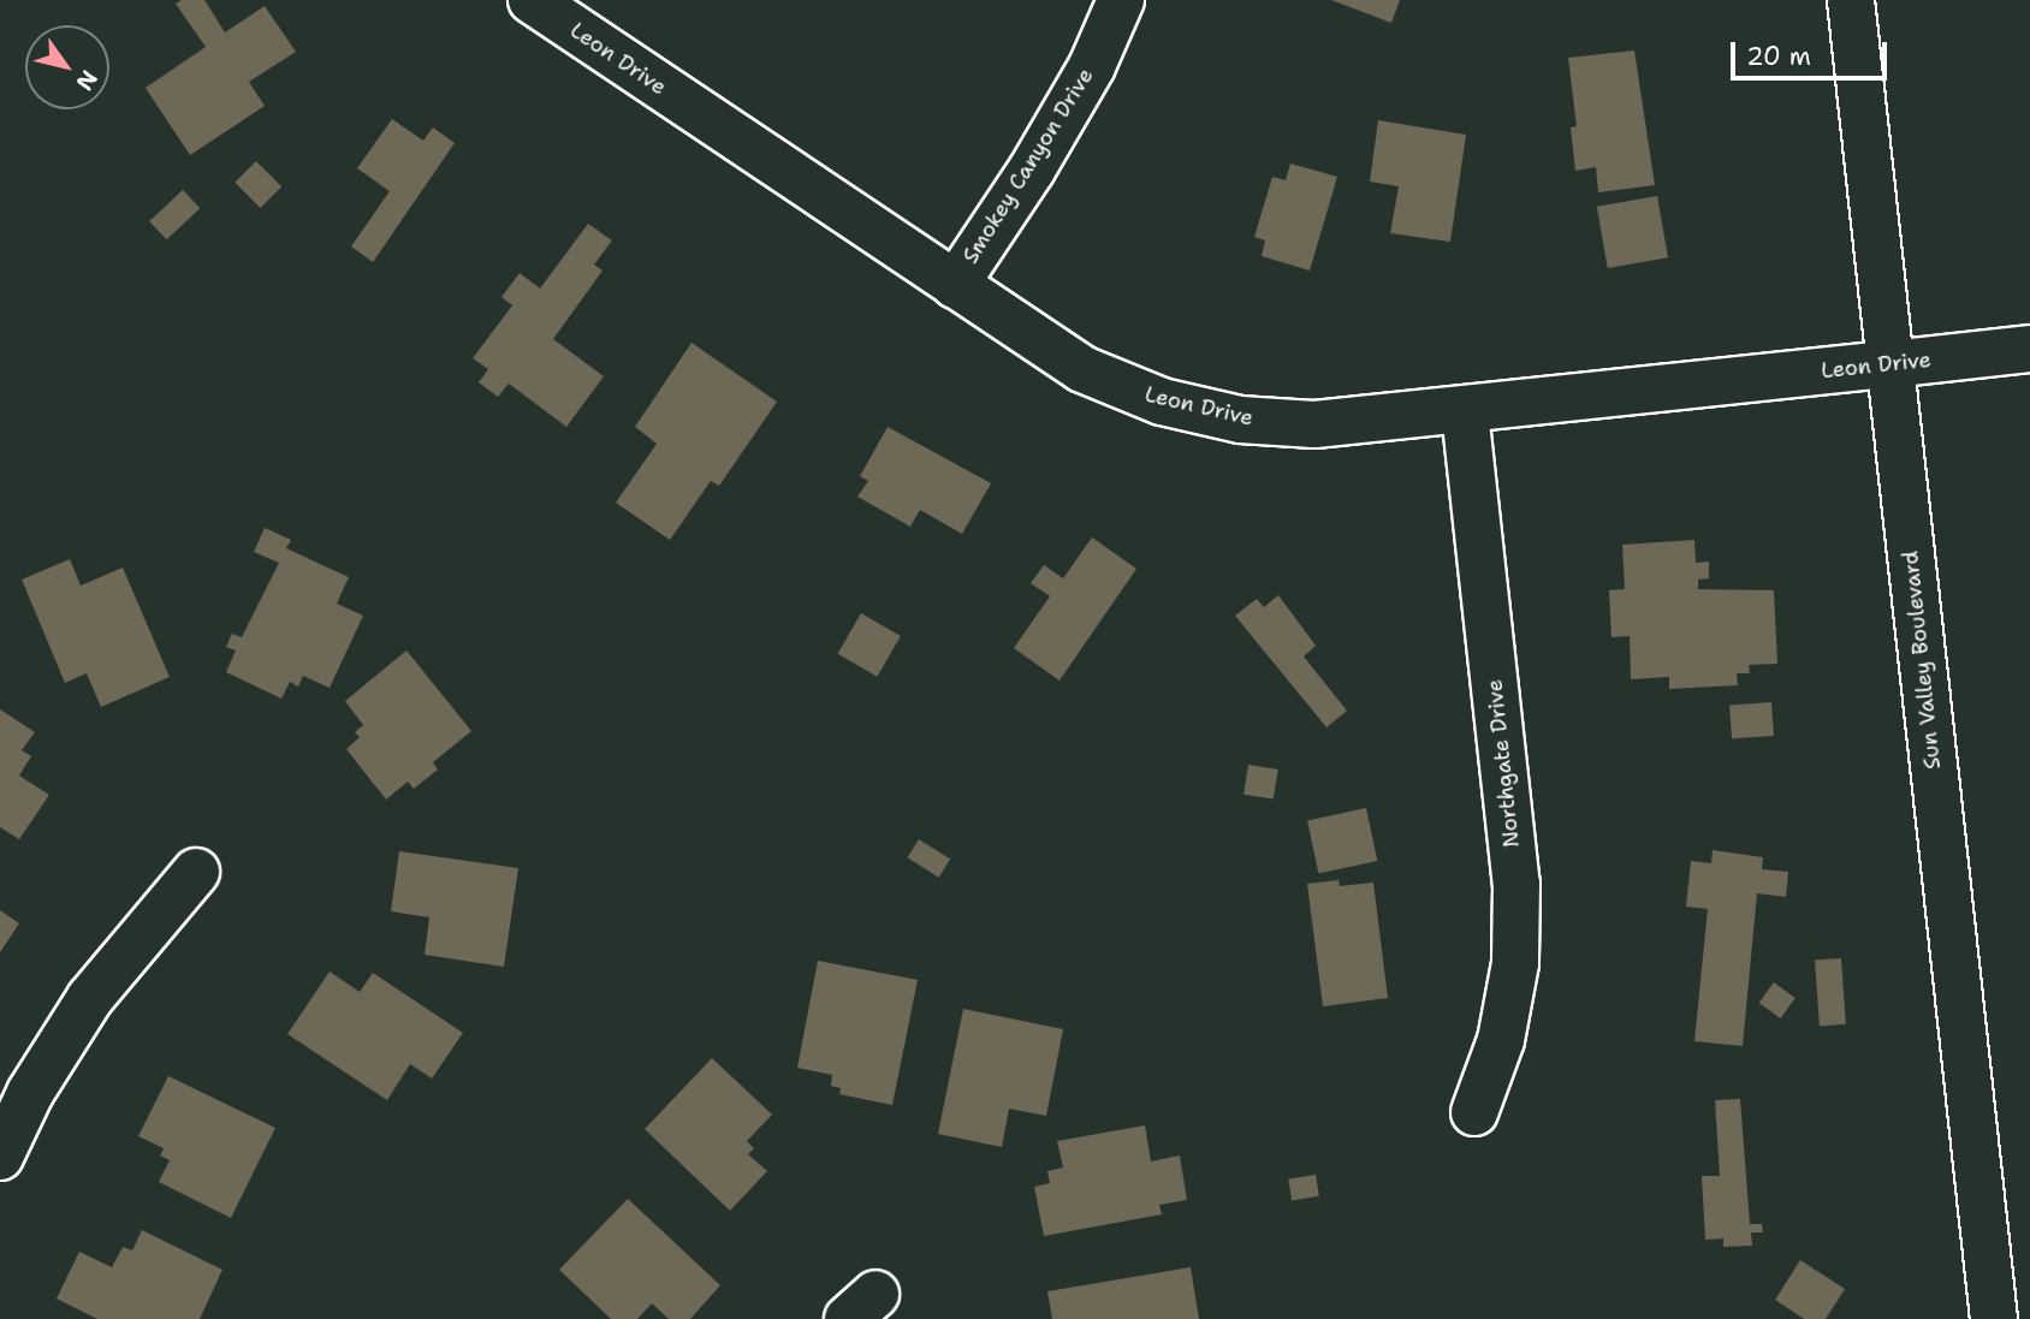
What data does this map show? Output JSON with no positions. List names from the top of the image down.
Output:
{
  "streets": {
    "street": [
      "Leon Drive",
      "Smokey Canyon Drive",
      "Sun Valley Boulevard",
      "Northgate Drive"
    ]
  },
  "crossings": [
    ["Leon Drive", "Smokey Canyon Drive"],
    ["Leon Drive", "Sun Valley Boulevard"],
    ["Leon Drive", "Northgate Drive"]
  ],
  "scale_bar": "20 m",
  "north": "bottom right"
}
